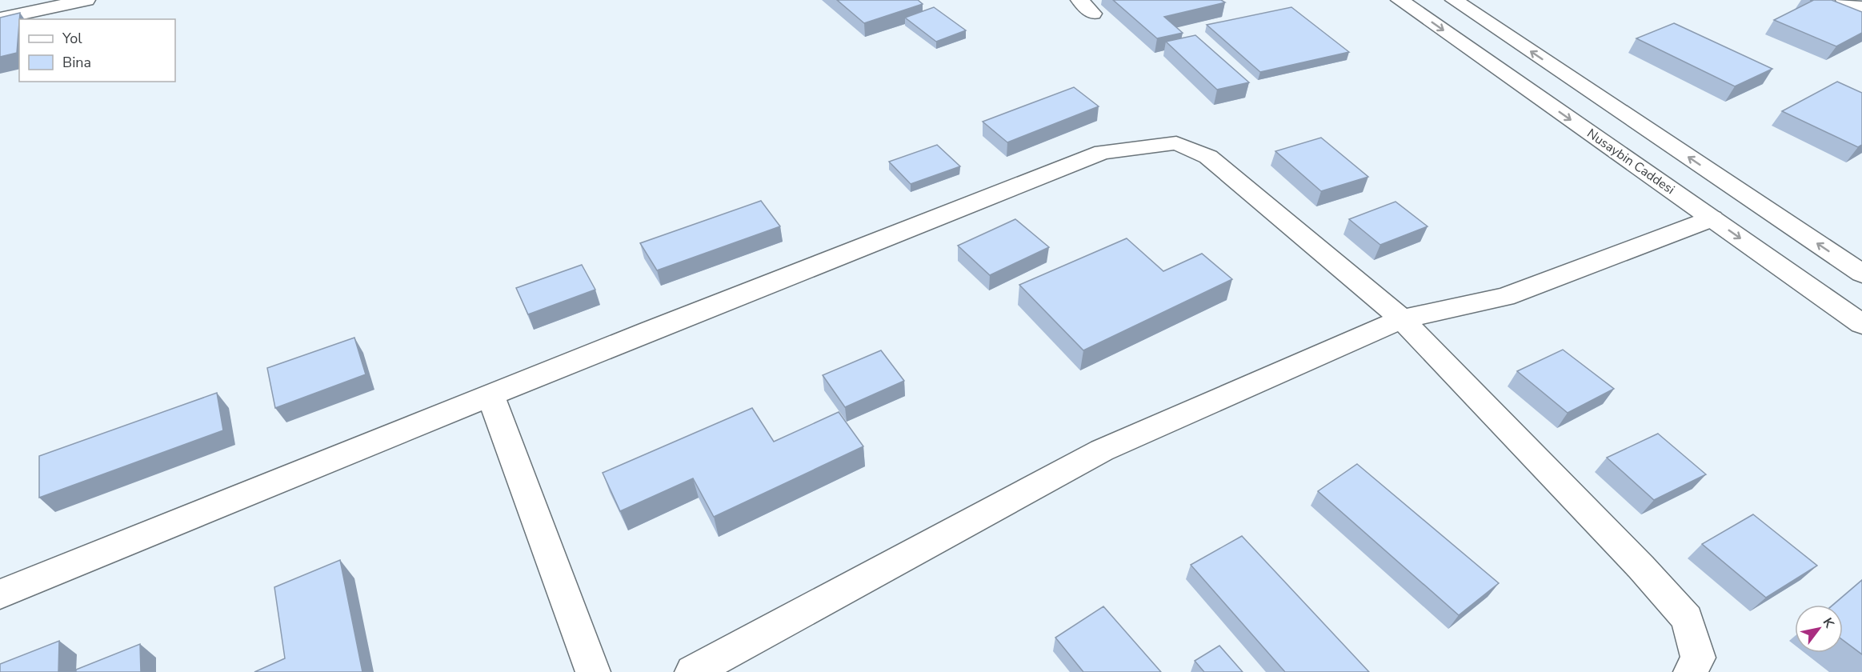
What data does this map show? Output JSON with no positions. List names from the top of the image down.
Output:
{
  "streets": {
    "main road": ["Nusaybin Caddesi"]
  },
  "legend": ["Yol", "Bina"],
  "north": "top right"
}
